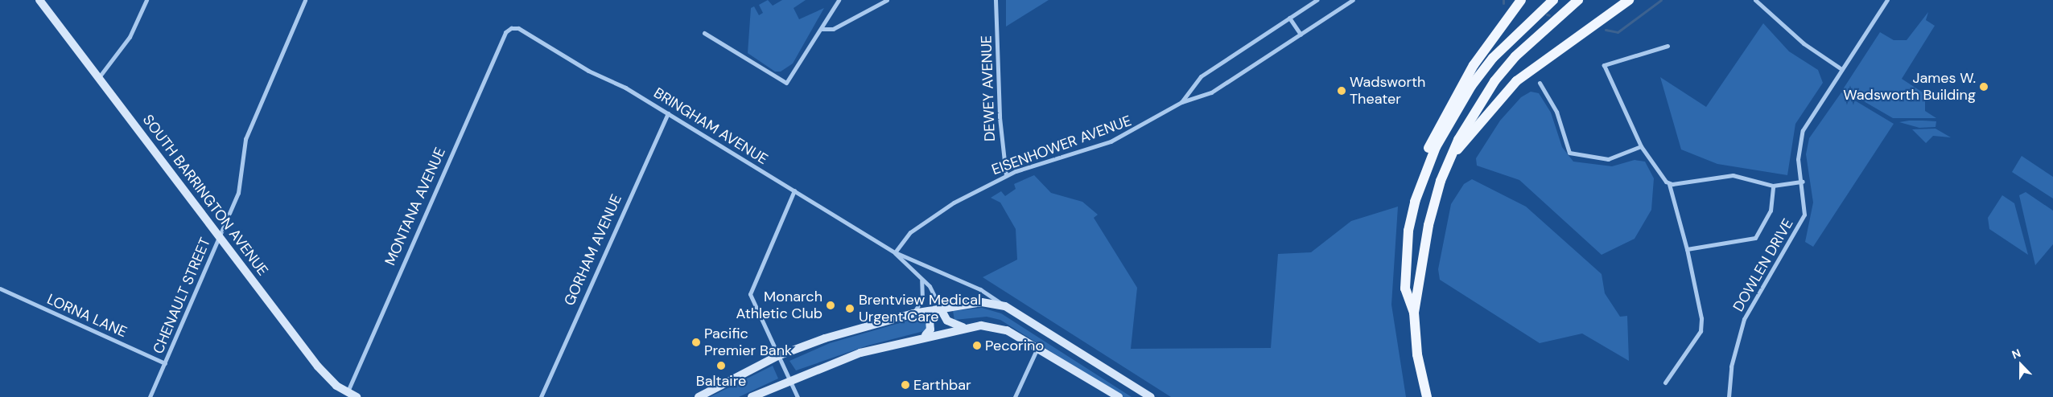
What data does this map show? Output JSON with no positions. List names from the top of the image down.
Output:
{
  "streets": {
    "main road": ["SOUTH BARRINGTON AVENUE"],
    "street": [
      "DEWEY AVENUE",
      "BRINGHAM AVENUE",
      "EISENHOWER AVENUE",
      "MONTANA AVENUE",
      "GORHAM AVENUE",
      "DOWLEN DRIVE",
      "CHENAULT STREET",
      "LORNA LANE"
    ]
  },
  "crossings": [
    ["DEWEY AVENUE", "EISENHOWER AVENUE"],
    ["BRINGHAM AVENUE", "EISENHOWER AVENUE"],
    ["BRINGHAM AVENUE", "MONTANA AVENUE"],
    ["BRINGHAM AVENUE", "GORHAM AVENUE"],
    ["SOUTH BARRINGTON AVENUE", "MONTANA AVENUE"],
    ["SOUTH BARRINGTON AVENUE", "CHENAULT STREET"],
    ["CHENAULT STREET", "LORNA LANE"]
  ],
  "places": [
    "James W. Wadsworth Building",
    "Wadsworth Theater",
    "Monarch Athletic Club",
    "Brentview Medical Urgent Care",
    "Pacific Premier Bank",
    "Pecorino",
    "Baltaire",
    "Earthbar"
  ],
  "north": "top"
}
